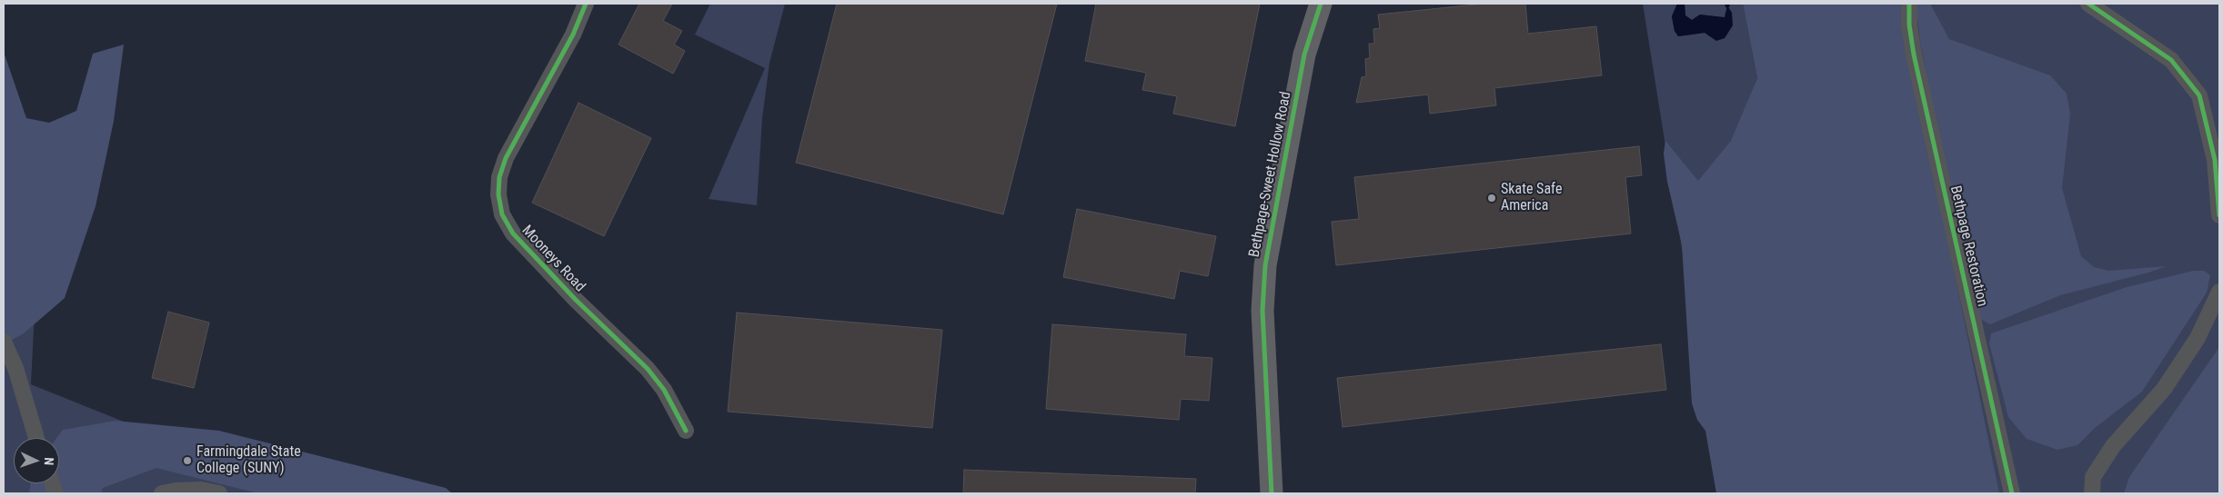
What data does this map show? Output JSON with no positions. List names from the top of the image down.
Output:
{
  "streets": {
    "main road": ["Bethpage-Sweet Hollow Road"],
    "street": ["Bethpage Restoration", "Mooneys Road"]
  },
  "places": ["Skate Safe America", "Farmingdale State College (SUNY)"],
  "north": "right"
}
